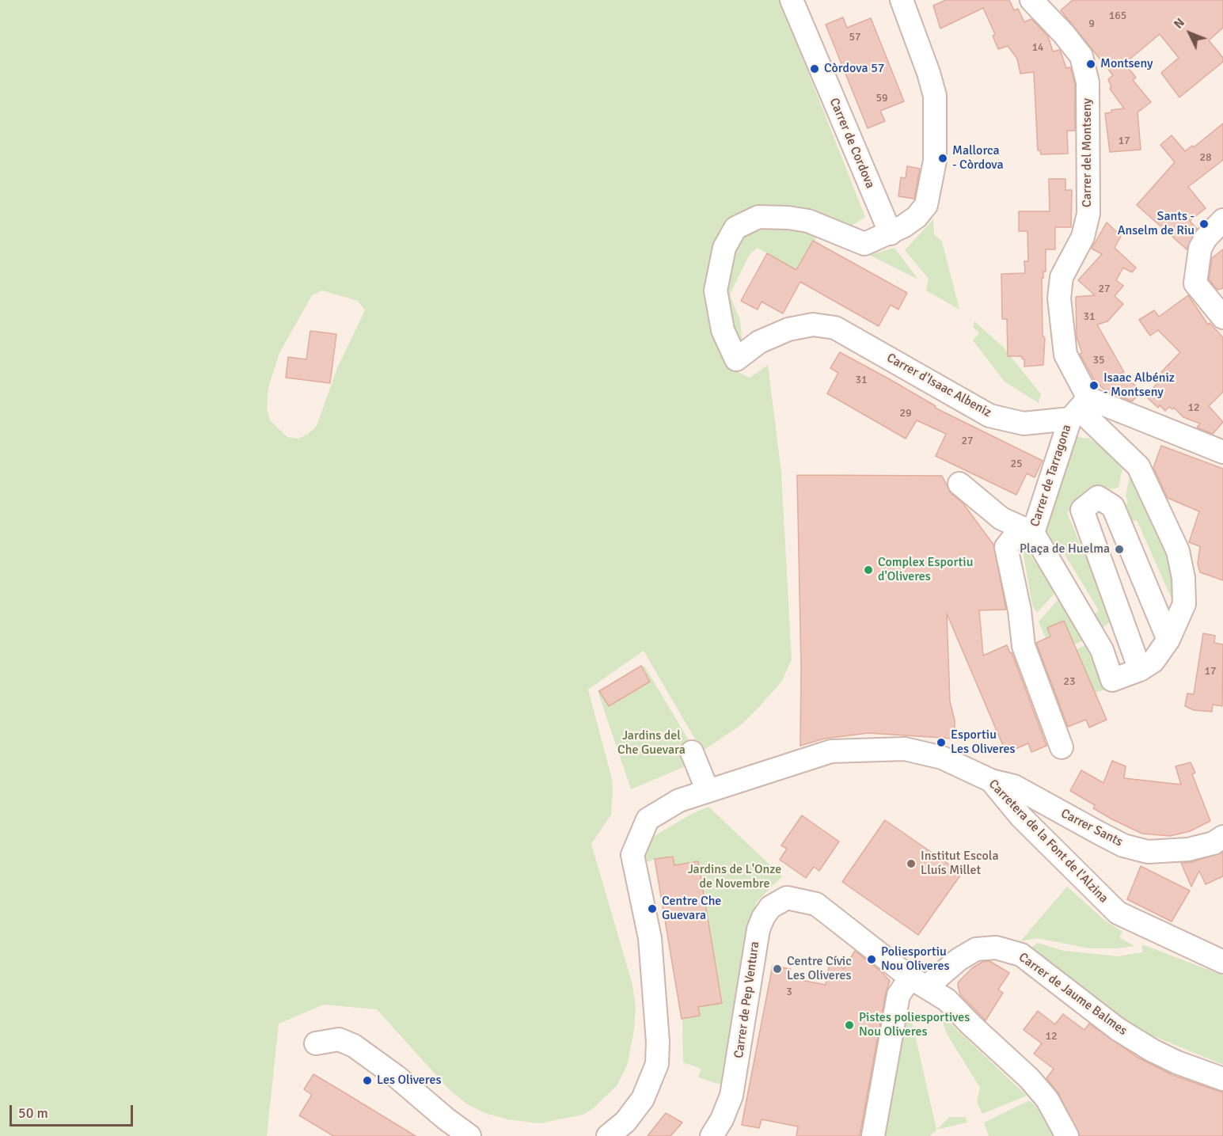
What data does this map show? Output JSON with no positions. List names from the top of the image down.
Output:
{
  "streets": {
    "street": [
      "Carrer de Cordova",
      "Carrer del Montseny",
      "Carrer d'Isaac Albeniz",
      "Carrer de Tarragona",
      "Carrer Sants",
      "Carretera de la Font de l'Alzina",
      "Carrer de Jaume Balmes",
      "Carrer de Pep Ventura"
    ]
  },
  "crossings": [
    ["Carrer de Cordova", "Carrer d'Isaac Albeniz"],
    ["Carrer del Montseny", "Carrer d'Isaac Albeniz"],
    ["Carrer del Montseny", "Carrer de Tarragona"],
    ["Carrer d'Isaac Albeniz", "Carrer de Tarragona"],
    ["Carrer Sants", "Carretera de la Font de l'Alzina"],
    ["Carrer de Jaume Balmes", "Carrer de Pep Ventura"]
  ],
  "parks": ["Jardins del Che Guevara", "Jardins de L'Onze de Novembre"],
  "places": [
    "Montseny",
    "Còrdova 57",
    "Mallorca - Còrdova",
    "Sants - Anselm de Riu",
    "Isaac Albéniz - Montseny",
    "Plaça de Huelma",
    "Complex Esportiu d'Oliveres",
    "Esportiu Les Oliveres",
    "Institut Escola Lluís Millet",
    "Centre Che Guevara",
    "Poliesportiu Nou Oliveres",
    "Centre Cívic Les Oliveres",
    "Pistes poliesportives Nou Oliveres",
    "Les Oliveres"
  ],
  "house_numbers": [
    "165",
    "9",
    "57",
    "14",
    "59",
    "17",
    "28",
    "27",
    "31",
    "35",
    "31",
    "12",
    "29",
    "27",
    "25",
    "17",
    "23",
    "3",
    "12"
  ],
  "scale_bar": "50 m",
  "north": "top left"
}
